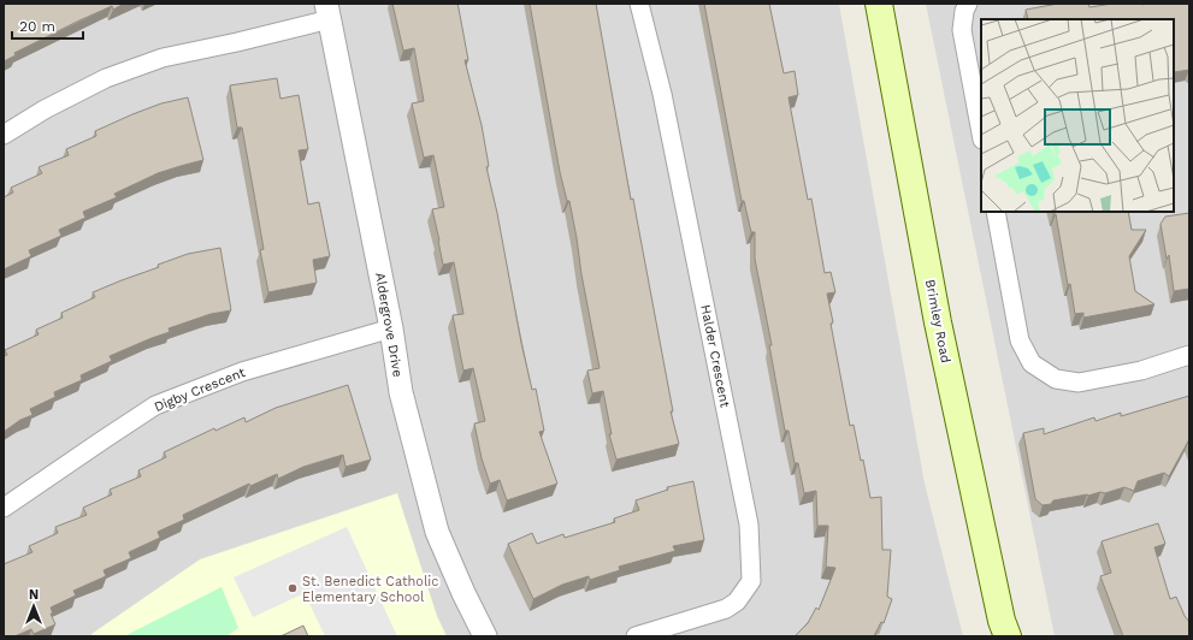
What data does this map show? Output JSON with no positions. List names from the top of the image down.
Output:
{
  "streets": {
    "main road": ["Brimley Road"],
    "street": ["Aldergrove Drive", "Halder Crescent", "Digby Crescent"]
  },
  "crossings": [
    ["Aldergrove Drive", "Digby Crescent"]
  ],
  "places": ["St. Benedict Catholic Elementary School"],
  "scale_bar": "20 m",
  "north": "top"
}
